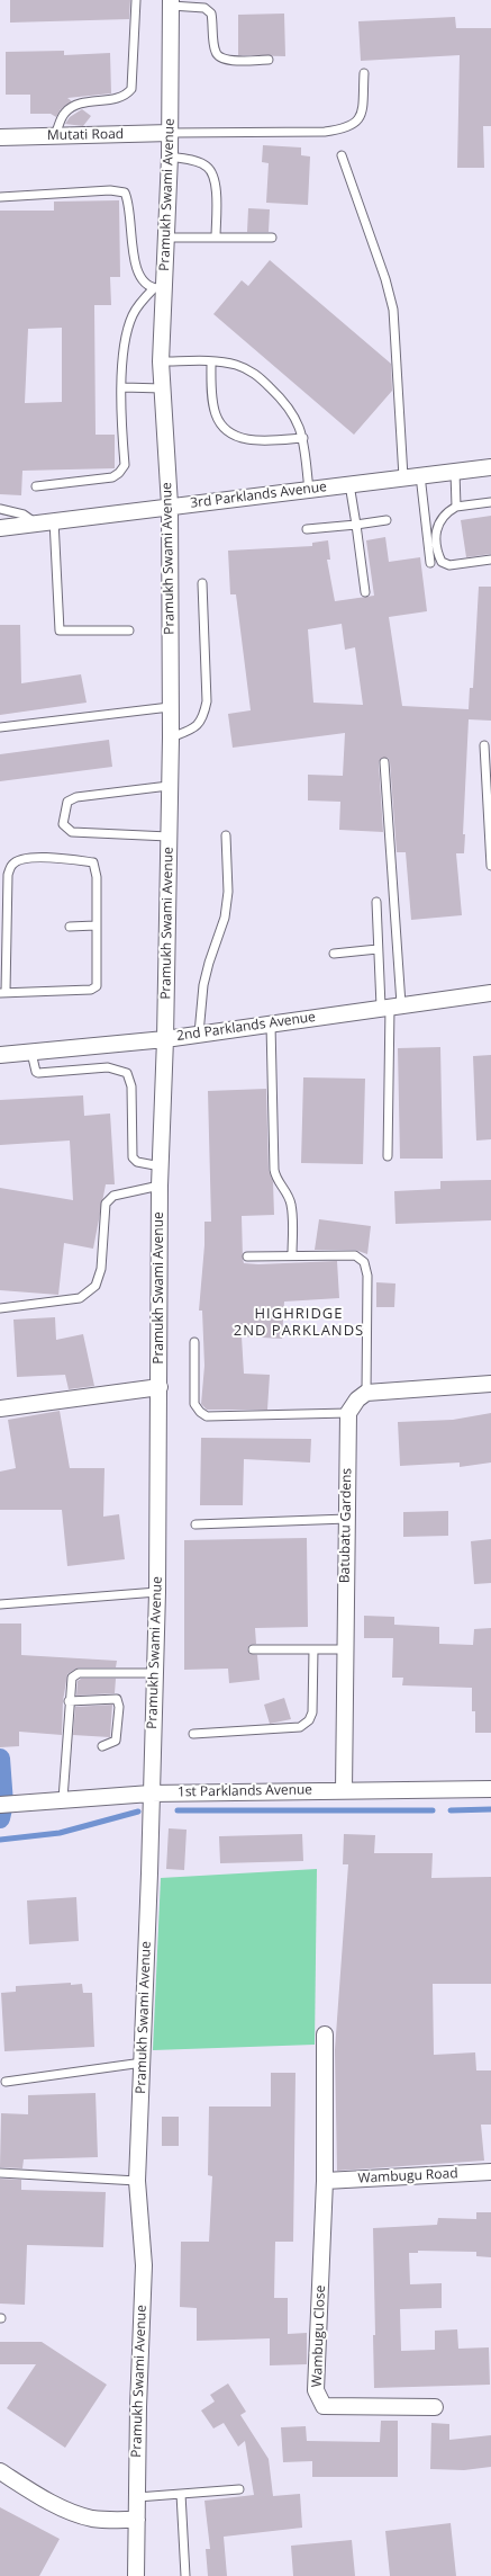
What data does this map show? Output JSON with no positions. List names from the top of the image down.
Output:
{
  "streets": {
    "street": [
      "Mutati Road",
      "Pramukh Swami Avenue",
      "3rd Parklands Avenue",
      "2nd Parklands Avenue",
      "Batubatu Gardens",
      "1st Parklands Avenue",
      "Wambugu Road",
      "Wambugu Close"
    ]
  },
  "crossings": [
    ["Mutati Road", "Pramukh Swami Avenue"],
    ["Pramukh Swami Avenue", "3rd Parklands Avenue"],
    ["Pramukh Swami Avenue", "2nd Parklands Avenue"],
    ["Pramukh Swami Avenue", "1st Parklands Avenue"],
    ["Batubatu Gardens", "1st Parklands Avenue"],
    ["Wambugu Road", "Wambugu Close"]
  ],
  "districts": ["HIGHRIDGE 2ND PARKLANDS"]
}
